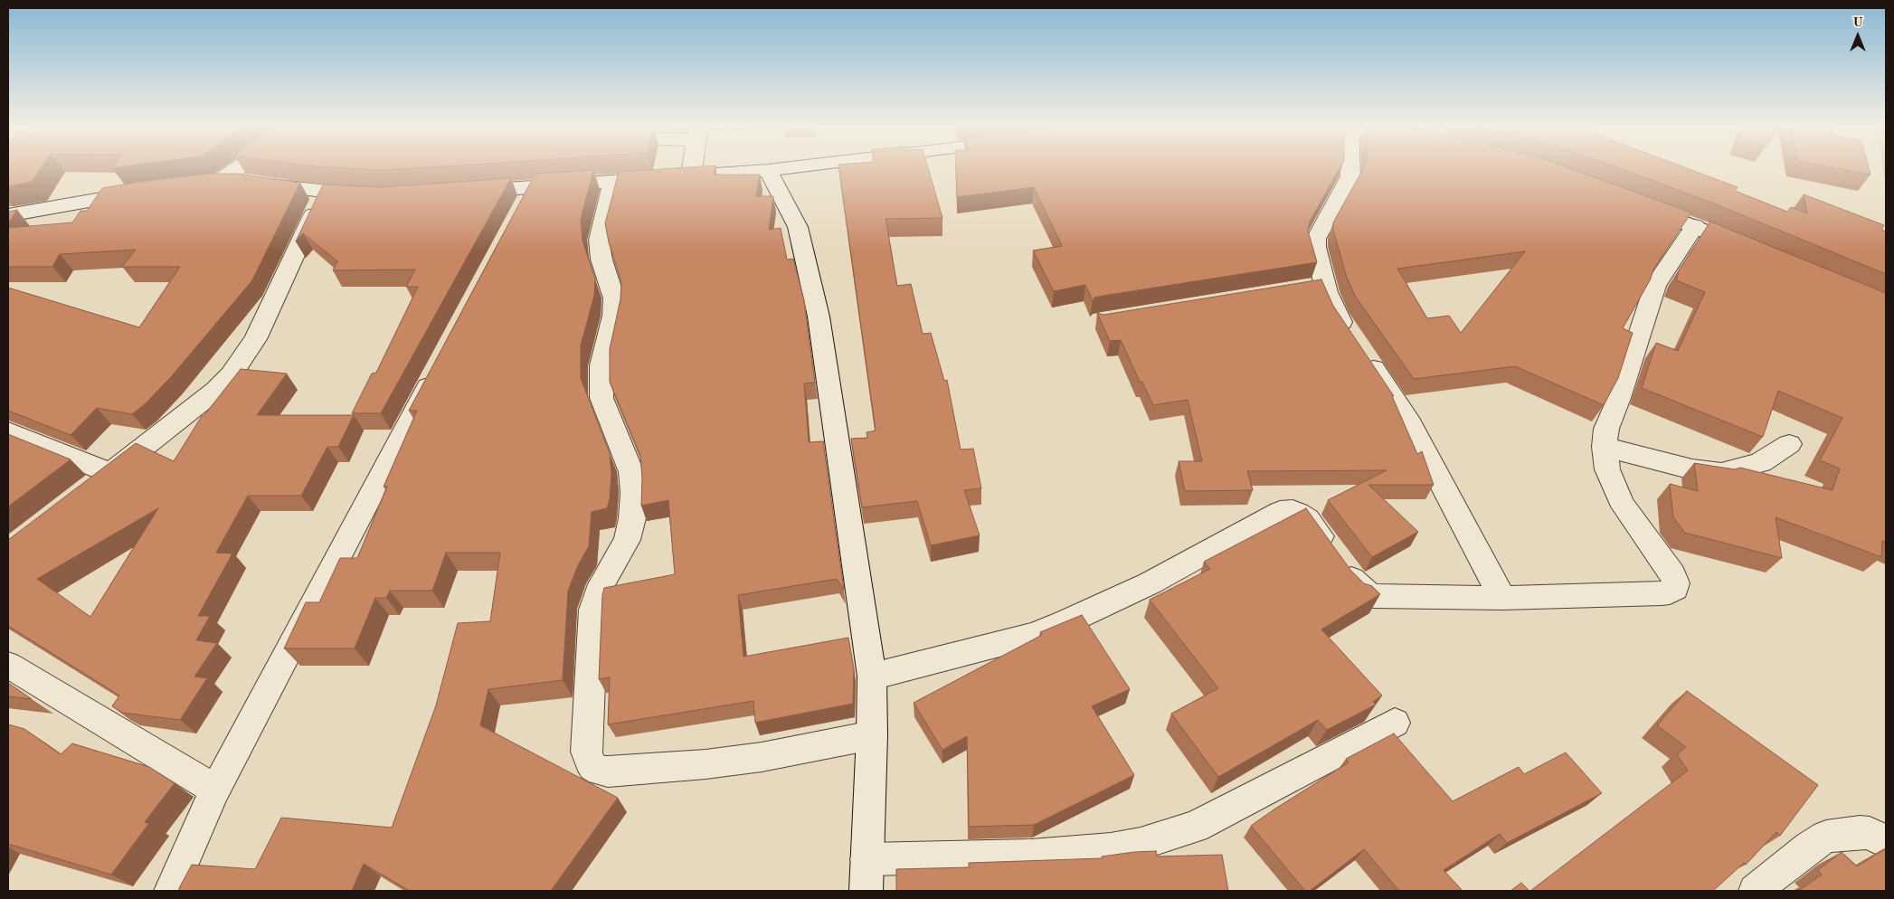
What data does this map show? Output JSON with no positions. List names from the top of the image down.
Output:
{
  "north": "top"
}
